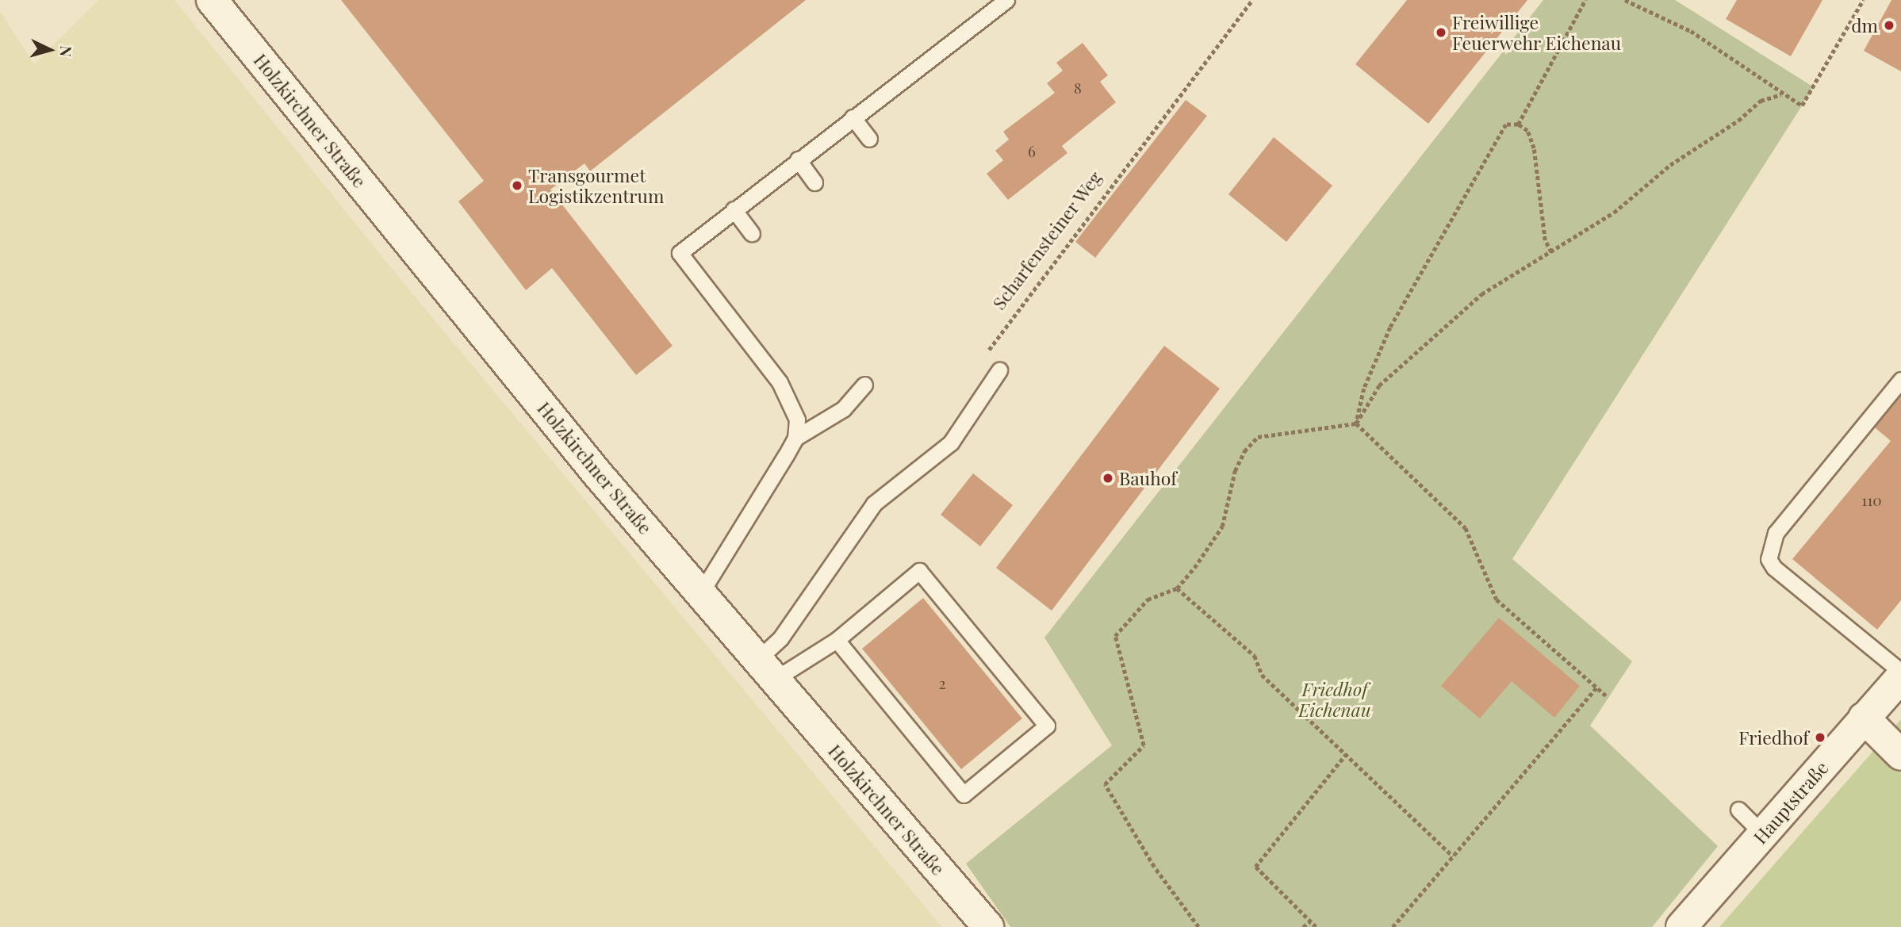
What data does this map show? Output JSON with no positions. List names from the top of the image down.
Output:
{
  "streets": {
    "street": ["Holzkirchner Straße", "Hauptstraße"],
    "path": ["Scharfensteiner Weg"]
  },
  "parks": ["Friedhof Eichenau"],
  "places": [
    "dm",
    "Freiwillige Feuerwehr Eichenau",
    "Transgourmet Logistikzentrum",
    "Bauhof",
    "Friedhof"
  ],
  "house_numbers": [
    "8",
    "6",
    "110",
    "2"
  ],
  "north": "right"
}
